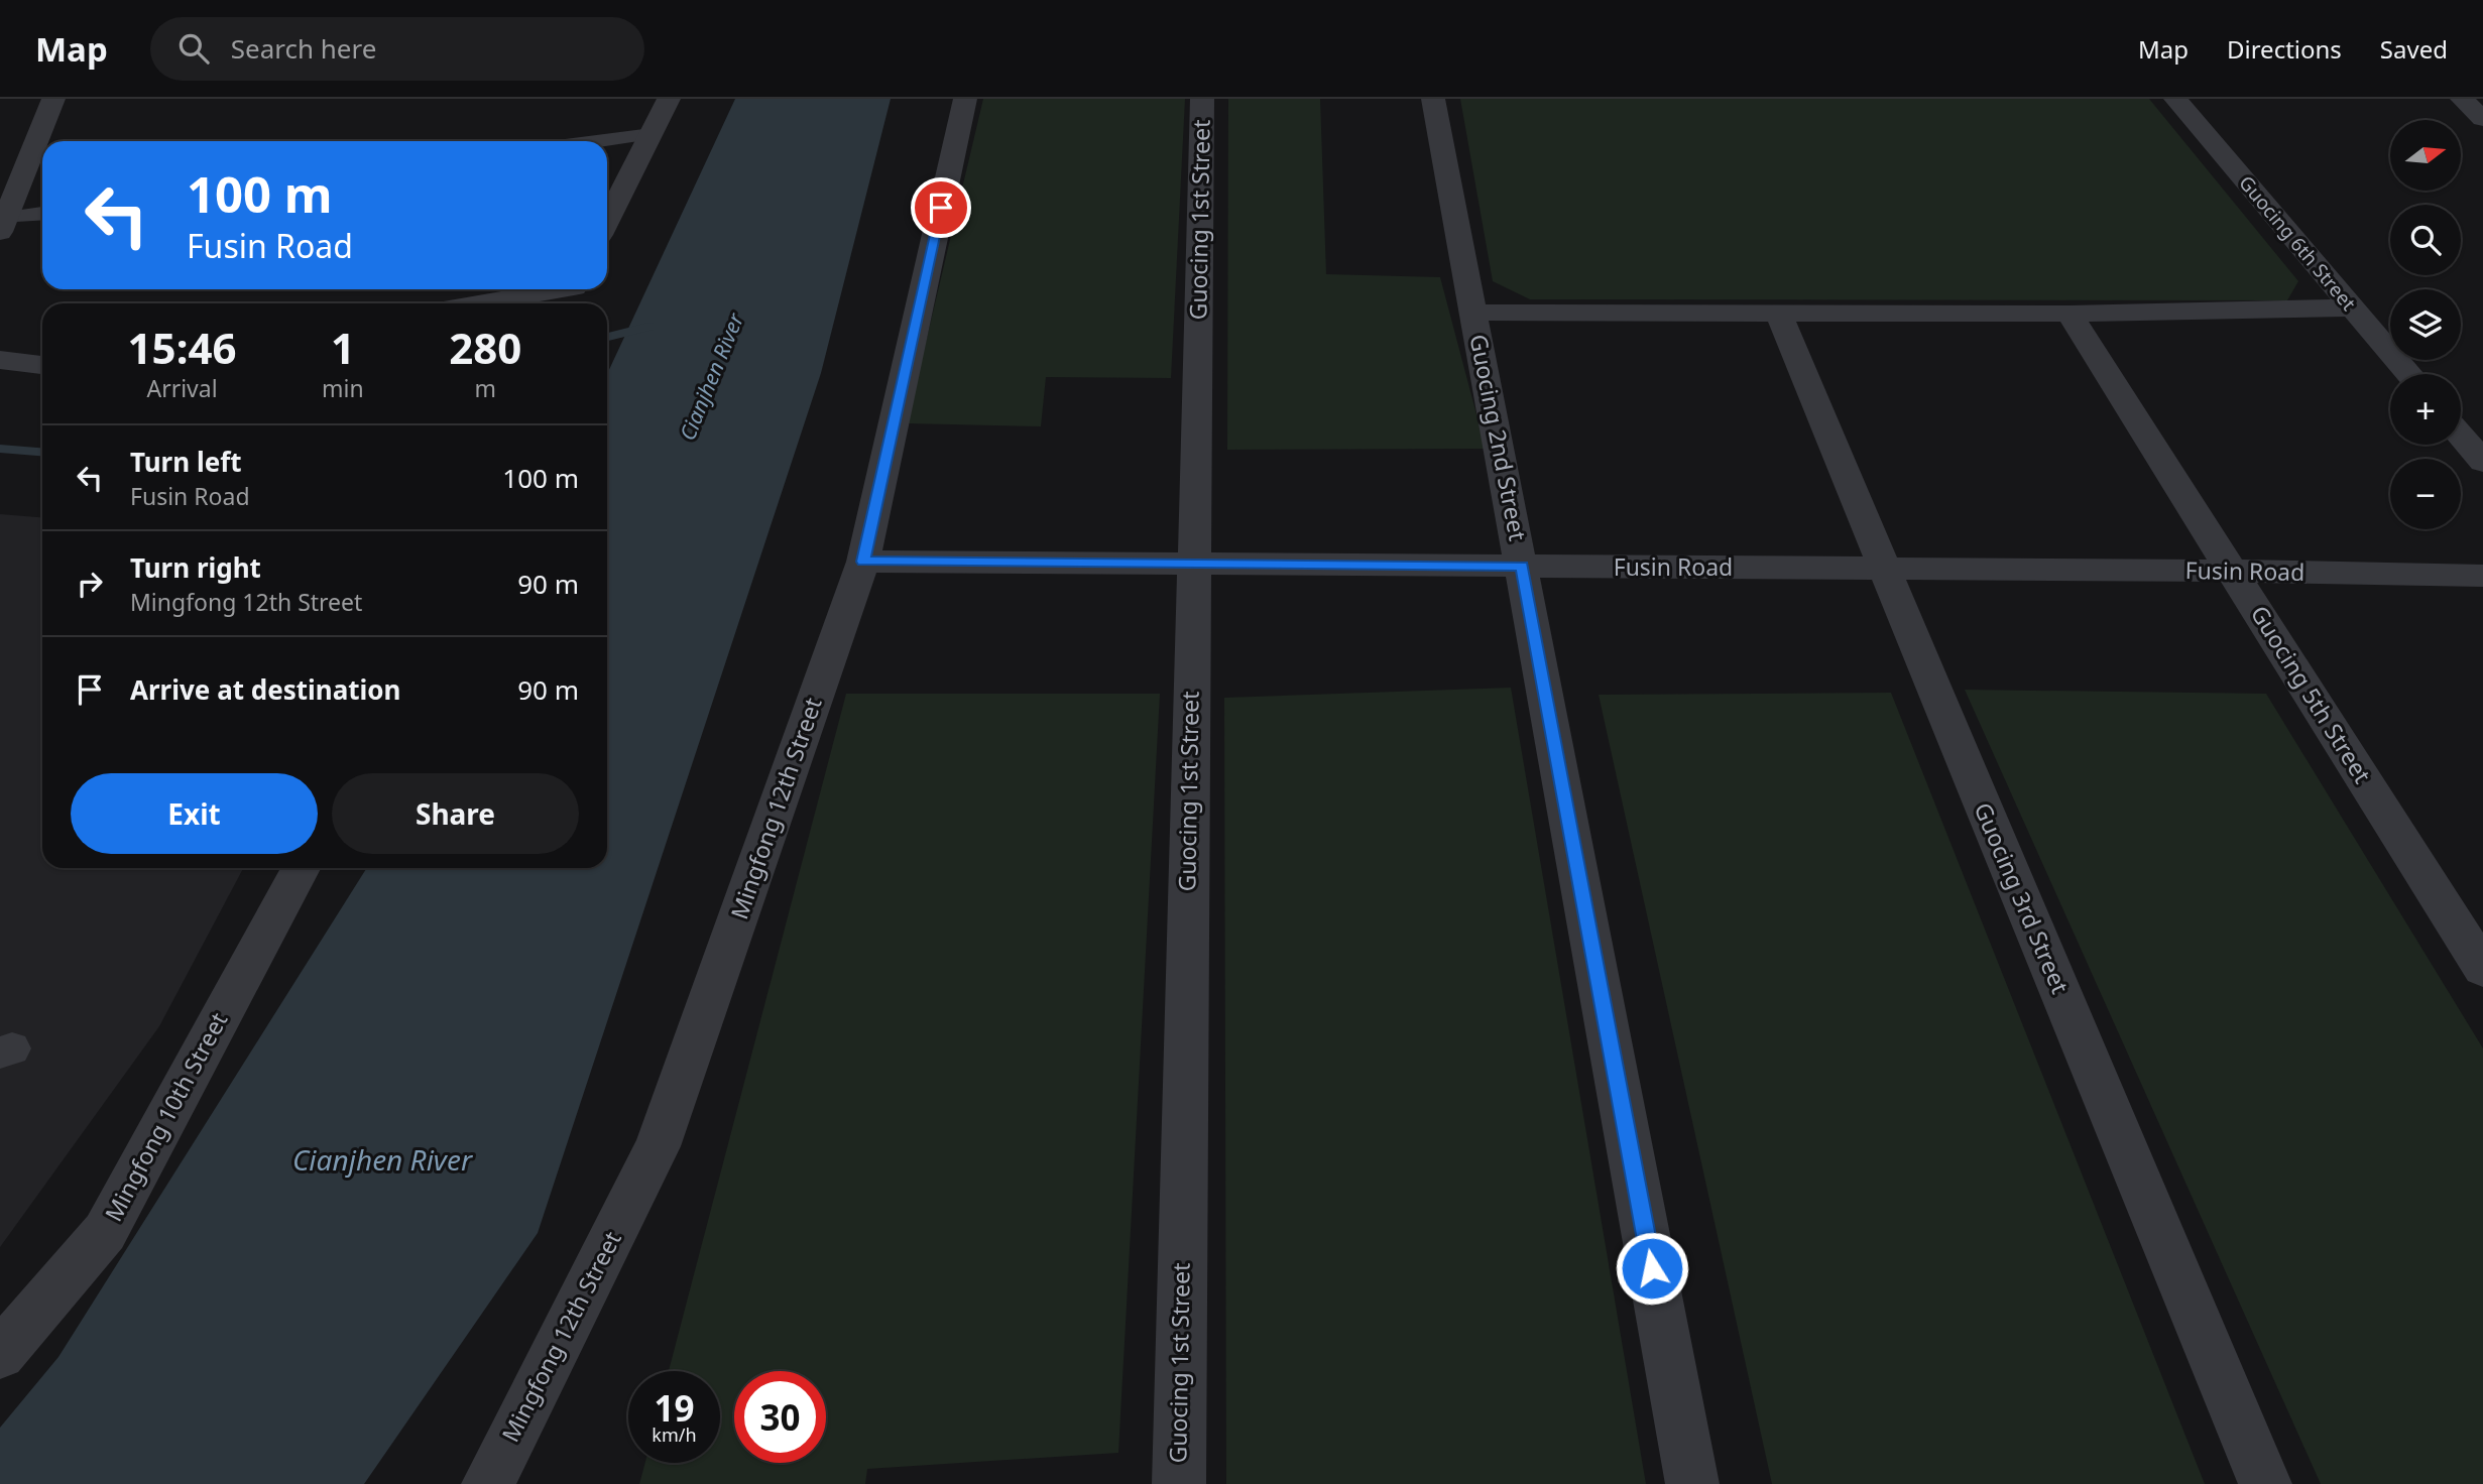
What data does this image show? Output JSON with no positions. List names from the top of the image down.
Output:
{
  "streets": {
    "street": [
      "Guocing 1st Street",
      "Guocing 6th Street",
      "Guocing 2nd Street",
      "Fusin Road",
      "Guocing 5th Street",
      "Mingfong 12th Street",
      "Guocing 3rd Street",
      "Mingfong 10th Street"
    ]
  },
  "crossings": [
    ["Guocing 1st Street", "Fusin Road"],
    ["Guocing 2nd Street", "Fusin Road"],
    ["Fusin Road", "Guocing 5th Street"],
    ["Fusin Road", "Mingfong 12th Street"],
    ["Fusin Road", "Guocing 3rd Street"]
  ],
  "water": ["Cianjhen River"],
  "north": "right",
  "page": {
    "header": "Map",
    "search": "Search here",
    "nav": ["Map", "Directions", "Saved"],
    "map_buttons": ["+", "−"],
    "turn": ["100 m", "Fusin Road"],
    "eta": [
      "15:46",
      "Arrival",
      "1",
      "min",
      "280",
      "m"
    ],
    "list": [
      {
        "name": "Turn left",
        "note": "Fusin Road",
        "value": "100 m"
      },
      {
        "name": "Turn right",
        "note": "Mingfong 12th Street",
        "value": "90 m"
      },
      {
        "name": "Arrive at destination",
        "value": "90 m"
      }
    ],
    "buttons": ["Exit", "Share"],
    "speed": "19 km/h",
    "limit": "30"
  }
}
